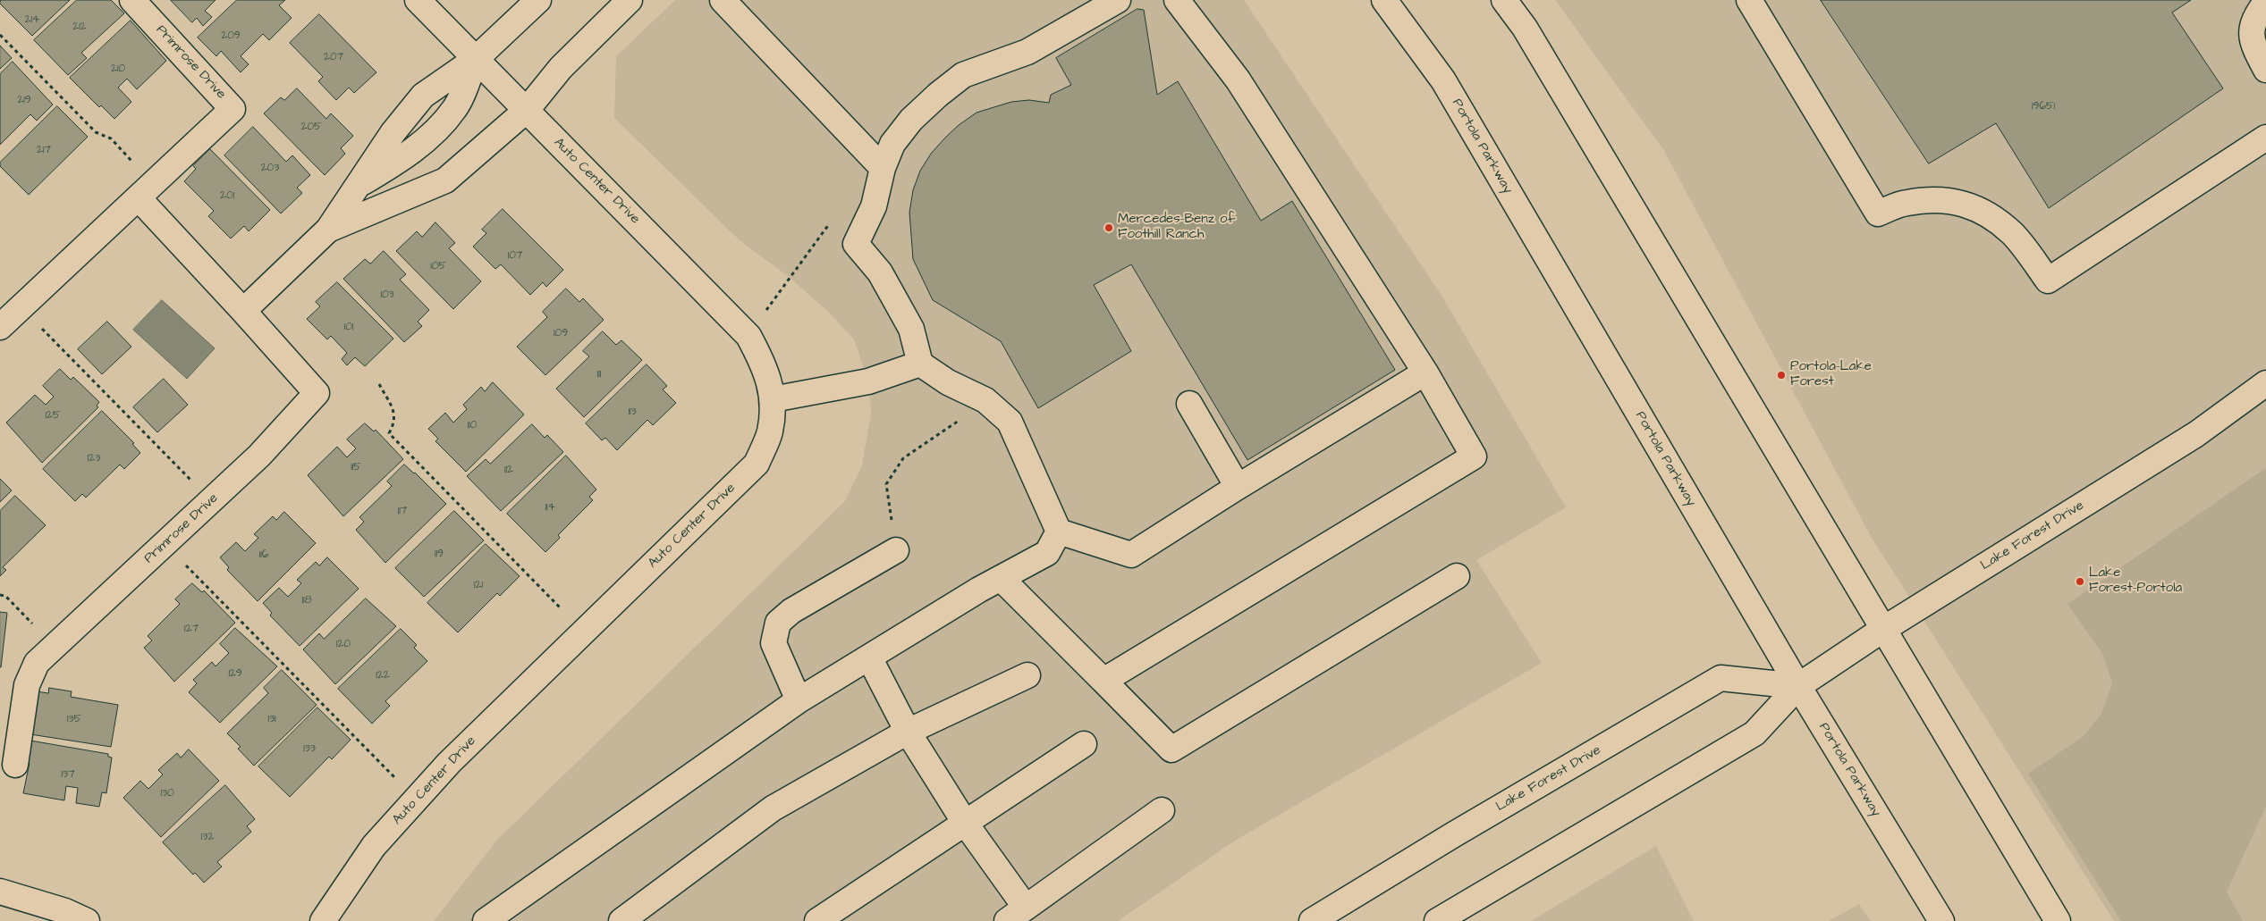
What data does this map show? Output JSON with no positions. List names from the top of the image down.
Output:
{
  "streets": {
    "main road": [
      "Primrose Drive",
      "Portola Parkway",
      "Auto Center Drive",
      "Lake Forest Drive"
    ]
  },
  "crossings": [
    ["Portola Parkway", "Lake Forest Drive"]
  ],
  "places": ["Mercedes-Benz of Foothill Ranch", "Portola-Lake Forest", "Lake Forest-Portola"],
  "house_numbers": [
    "214",
    "212",
    "209",
    "207",
    "210",
    "219",
    "19651",
    "205",
    "217",
    "203",
    "201",
    "107",
    "105",
    "103",
    "101",
    "109",
    "111",
    "113",
    "125",
    "110",
    "123",
    "115",
    "112",
    "114",
    "117",
    "119",
    "116",
    "121",
    "118",
    "127",
    "120",
    "129",
    "122",
    "135",
    "131",
    "133",
    "137",
    "130",
    "132"
  ]
}
